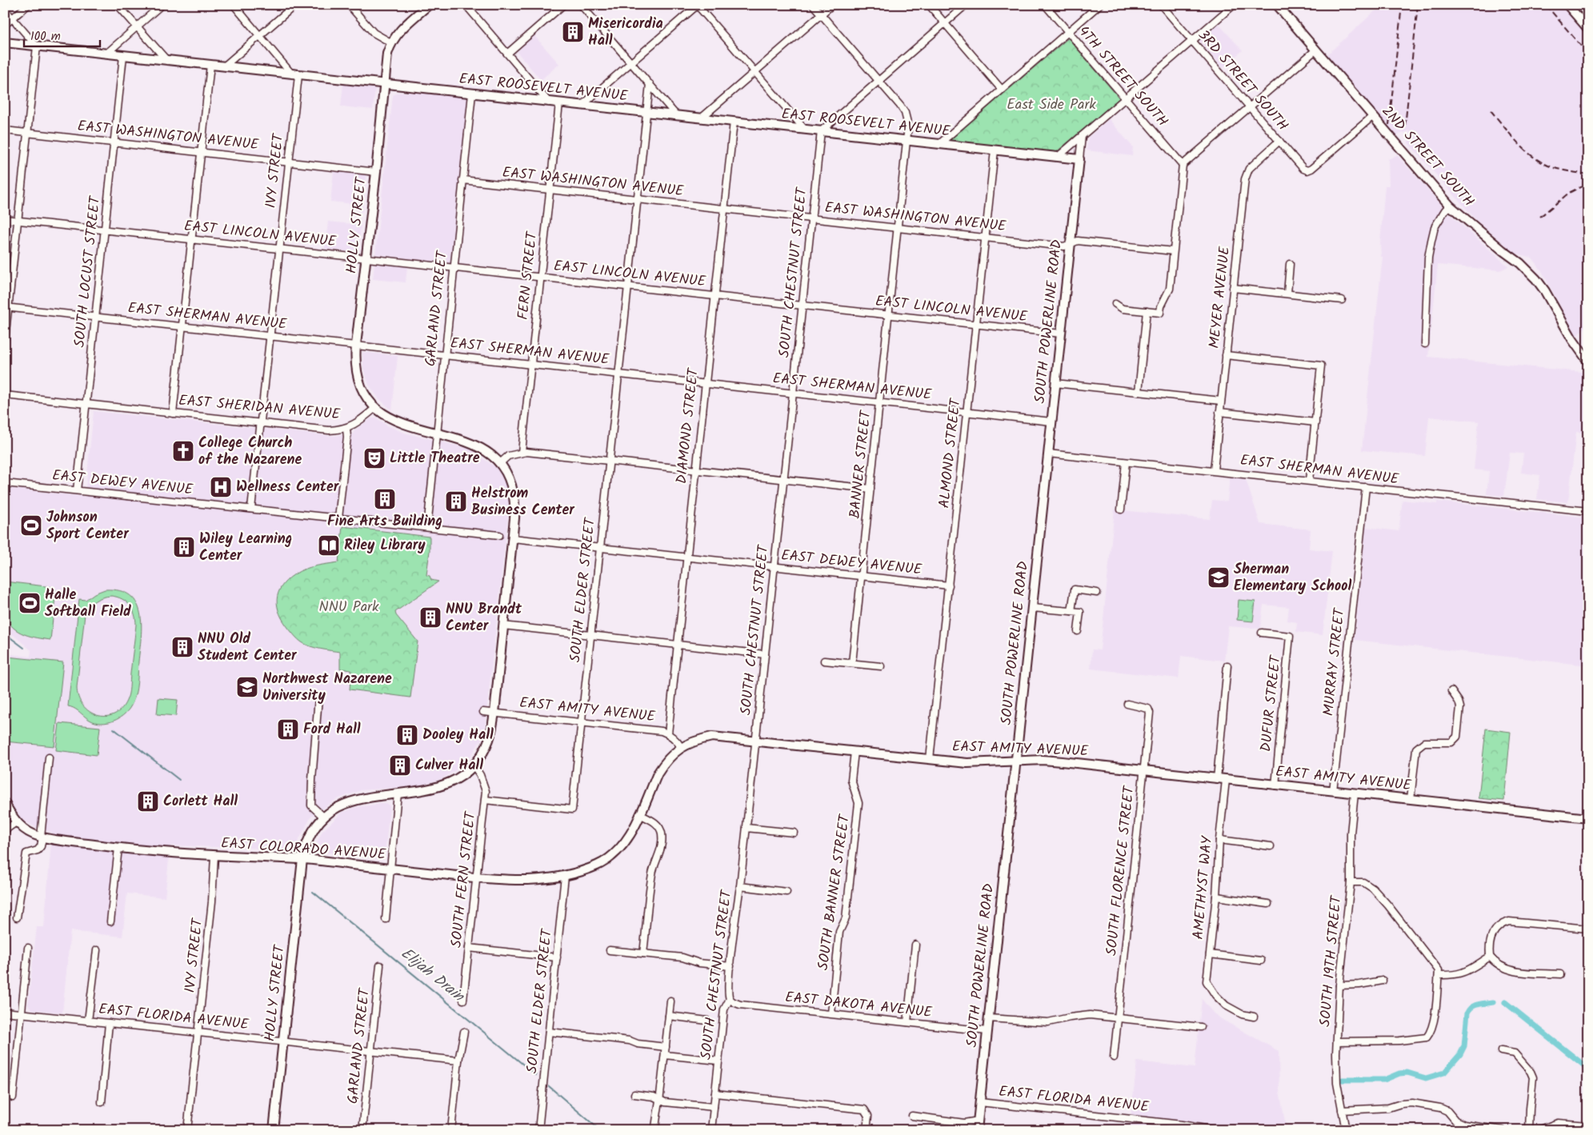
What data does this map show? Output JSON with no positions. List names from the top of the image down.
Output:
{
  "streets": {
    "street": [
      "4TH STREET SOUTH",
      "3RD STREET SOUTH",
      "EAST ROOSEVELT AVENUE",
      "EAST WASHINGTON AVENUE",
      "2ND STREET SOUTH",
      "IVY STREET",
      "HOLLY STREET",
      "EAST LINCOLN AVENUE",
      "SOUTH LOCUST STREET",
      "SOUTH CHESTNUT STREET",
      "FERN STREET",
      "MEYER AVENUE",
      "GARLAND STREET",
      "EAST SHERMAN AVENUE",
      "SOUTH POWERLINE ROAD",
      "EAST SHERIDAN AVENUE",
      "DIAMOND STREET",
      "ALMOND STREET",
      "BANNER STREET",
      "EAST DEWEY AVENUE",
      "SOUTH ELDER STREET",
      "MURRAY STREET",
      "DUFUR STREET",
      "EAST AMITY AVENUE",
      "EAST COLORADO AVENUE",
      "SOUTH FLORENCE STREET",
      "SOUTH FERN STREET",
      "AMETHYST WAY",
      "SOUTH BANNER STREET",
      "SOUTH 19TH STREET",
      "EAST DAKOTA AVENUE",
      "EAST FLORIDA AVENUE"
    ]
  },
  "crossings": [
    ["3RD STREET SOUTH", "2ND STREET SOUTH"],
    ["3RD STREET SOUTH", "MEYER AVENUE"],
    ["EAST ROOSEVELT AVENUE", "IVY STREET"],
    ["EAST ROOSEVELT AVENUE", "HOLLY STREET"],
    ["EAST ROOSEVELT AVENUE", "SOUTH LOCUST STREET"],
    ["EAST ROOSEVELT AVENUE", "SOUTH CHESTNUT STREET"],
    ["EAST ROOSEVELT AVENUE", "FERN STREET"],
    ["EAST ROOSEVELT AVENUE", "GARLAND STREET"],
    ["EAST ROOSEVELT AVENUE", "SOUTH POWERLINE ROAD"],
    ["EAST ROOSEVELT AVENUE", "DIAMOND STREET"],
    ["EAST ROOSEVELT AVENUE", "ALMOND STREET"],
    ["EAST ROOSEVELT AVENUE", "BANNER STREET"],
    ["EAST ROOSEVELT AVENUE", "SOUTH ELDER STREET"],
    ["EAST WASHINGTON AVENUE", "IVY STREET"],
    ["EAST WASHINGTON AVENUE", "HOLLY STREET"],
    ["EAST WASHINGTON AVENUE", "SOUTH LOCUST STREET"],
    ["EAST WASHINGTON AVENUE", "SOUTH CHESTNUT STREET"],
    ["EAST WASHINGTON AVENUE", "FERN STREET"],
    ["EAST WASHINGTON AVENUE", "GARLAND STREET"],
    ["EAST WASHINGTON AVENUE", "SOUTH POWERLINE ROAD"],
    ["EAST WASHINGTON AVENUE", "DIAMOND STREET"],
    ["EAST WASHINGTON AVENUE", "ALMOND STREET"],
    ["EAST WASHINGTON AVENUE", "BANNER STREET"],
    ["EAST WASHINGTON AVENUE", "SOUTH ELDER STREET"],
    ["IVY STREET", "EAST LINCOLN AVENUE"],
    ["IVY STREET", "EAST SHERMAN AVENUE"],
    ["IVY STREET", "EAST SHERIDAN AVENUE"],
    ["IVY STREET", "EAST DEWEY AVENUE"],
    ["IVY STREET", "EAST COLORADO AVENUE"],
    ["IVY STREET", "EAST FLORIDA AVENUE"],
    ["HOLLY STREET", "EAST LINCOLN AVENUE"],
    ["HOLLY STREET", "EAST SHERMAN AVENUE"],
    ["HOLLY STREET", "EAST SHERIDAN AVENUE"],
    ["HOLLY STREET", "EAST COLORADO AVENUE"],
    ["HOLLY STREET", "EAST FLORIDA AVENUE"],
    ["EAST LINCOLN AVENUE", "SOUTH LOCUST STREET"],
    ["EAST LINCOLN AVENUE", "SOUTH CHESTNUT STREET"],
    ["EAST LINCOLN AVENUE", "FERN STREET"],
    ["EAST LINCOLN AVENUE", "GARLAND STREET"],
    ["EAST LINCOLN AVENUE", "SOUTH POWERLINE ROAD"],
    ["EAST LINCOLN AVENUE", "DIAMOND STREET"],
    ["EAST LINCOLN AVENUE", "ALMOND STREET"],
    ["EAST LINCOLN AVENUE", "BANNER STREET"],
    ["EAST LINCOLN AVENUE", "SOUTH ELDER STREET"],
    ["SOUTH LOCUST STREET", "EAST SHERMAN AVENUE"],
    ["SOUTH LOCUST STREET", "EAST SHERIDAN AVENUE"],
    ["SOUTH LOCUST STREET", "EAST DEWEY AVENUE"],
    ["SOUTH CHESTNUT STREET", "EAST SHERMAN AVENUE"],
    ["SOUTH CHESTNUT STREET", "EAST DEWEY AVENUE"],
    ["SOUTH CHESTNUT STREET", "EAST AMITY AVENUE"],
    ["SOUTH CHESTNUT STREET", "EAST DAKOTA AVENUE"],
    ["FERN STREET", "EAST SHERMAN AVENUE"],
    ["MEYER AVENUE", "EAST SHERMAN AVENUE"],
    ["GARLAND STREET", "EAST SHERMAN AVENUE"],
    ["GARLAND STREET", "EAST DEWEY AVENUE"],
    ["GARLAND STREET", "EAST FLORIDA AVENUE"],
    ["EAST SHERMAN AVENUE", "SOUTH POWERLINE ROAD"],
    ["EAST SHERMAN AVENUE", "DIAMOND STREET"],
    ["EAST SHERMAN AVENUE", "ALMOND STREET"],
    ["EAST SHERMAN AVENUE", "BANNER STREET"],
    ["EAST SHERMAN AVENUE", "SOUTH ELDER STREET"],
    ["EAST SHERMAN AVENUE", "MURRAY STREET"],
    ["SOUTH POWERLINE ROAD", "EAST AMITY AVENUE"],
    ["SOUTH POWERLINE ROAD", "EAST DAKOTA AVENUE"],
    ["SOUTH POWERLINE ROAD", "EAST FLORIDA AVENUE"],
    ["DIAMOND STREET", "EAST DEWEY AVENUE"],
    ["DIAMOND STREET", "EAST AMITY AVENUE"],
    ["ALMOND STREET", "EAST DEWEY AVENUE"],
    ["ALMOND STREET", "EAST AMITY AVENUE"],
    ["BANNER STREET", "EAST DEWEY AVENUE"],
    ["EAST DEWEY AVENUE", "SOUTH ELDER STREET"],
    ["SOUTH ELDER STREET", "EAST AMITY AVENUE"],
    ["SOUTH ELDER STREET", "EAST COLORADO AVENUE"],
    ["SOUTH ELDER STREET", "SOUTH FERN STREET"],
    ["MURRAY STREET", "EAST AMITY AVENUE"],
    ["DUFUR STREET", "EAST AMITY AVENUE"],
    ["EAST AMITY AVENUE", "SOUTH FLORENCE STREET"],
    ["EAST AMITY AVENUE", "AMETHYST WAY"],
    ["EAST AMITY AVENUE", "SOUTH BANNER STREET"],
    ["EAST AMITY AVENUE", "SOUTH 19TH STREET"],
    ["EAST COLORADO AVENUE", "SOUTH FERN STREET"],
    ["SOUTH BANNER STREET", "EAST DAKOTA AVENUE"]
  ],
  "water": ["Elijah Drain"],
  "parks": ["East Side Park", "NNU Park"],
  "places": {
    "building": [
      "Misericordia Hall",
      "Fine Arts Building",
      "Helstrom Business Center",
      "Wiley Learning Center",
      "NNU Brandt Center",
      "NNU Old Student Center",
      "Ford Hall",
      "Dooley Hall",
      "Culver Hall",
      "Corlett Hall"
    ],
    "church": ["College Church of the Nazarene"],
    "theatre": ["Little Theatre"],
    "hospital": ["Wellness Center"],
    "sports": ["Johnson Sport Center", "Halle Softball Field"],
    "library": ["Riley Library"],
    "school or university": ["Sherman Elementary School", "Northwest Nazarene University"]
  },
  "scale_bar": "100 m"
}
